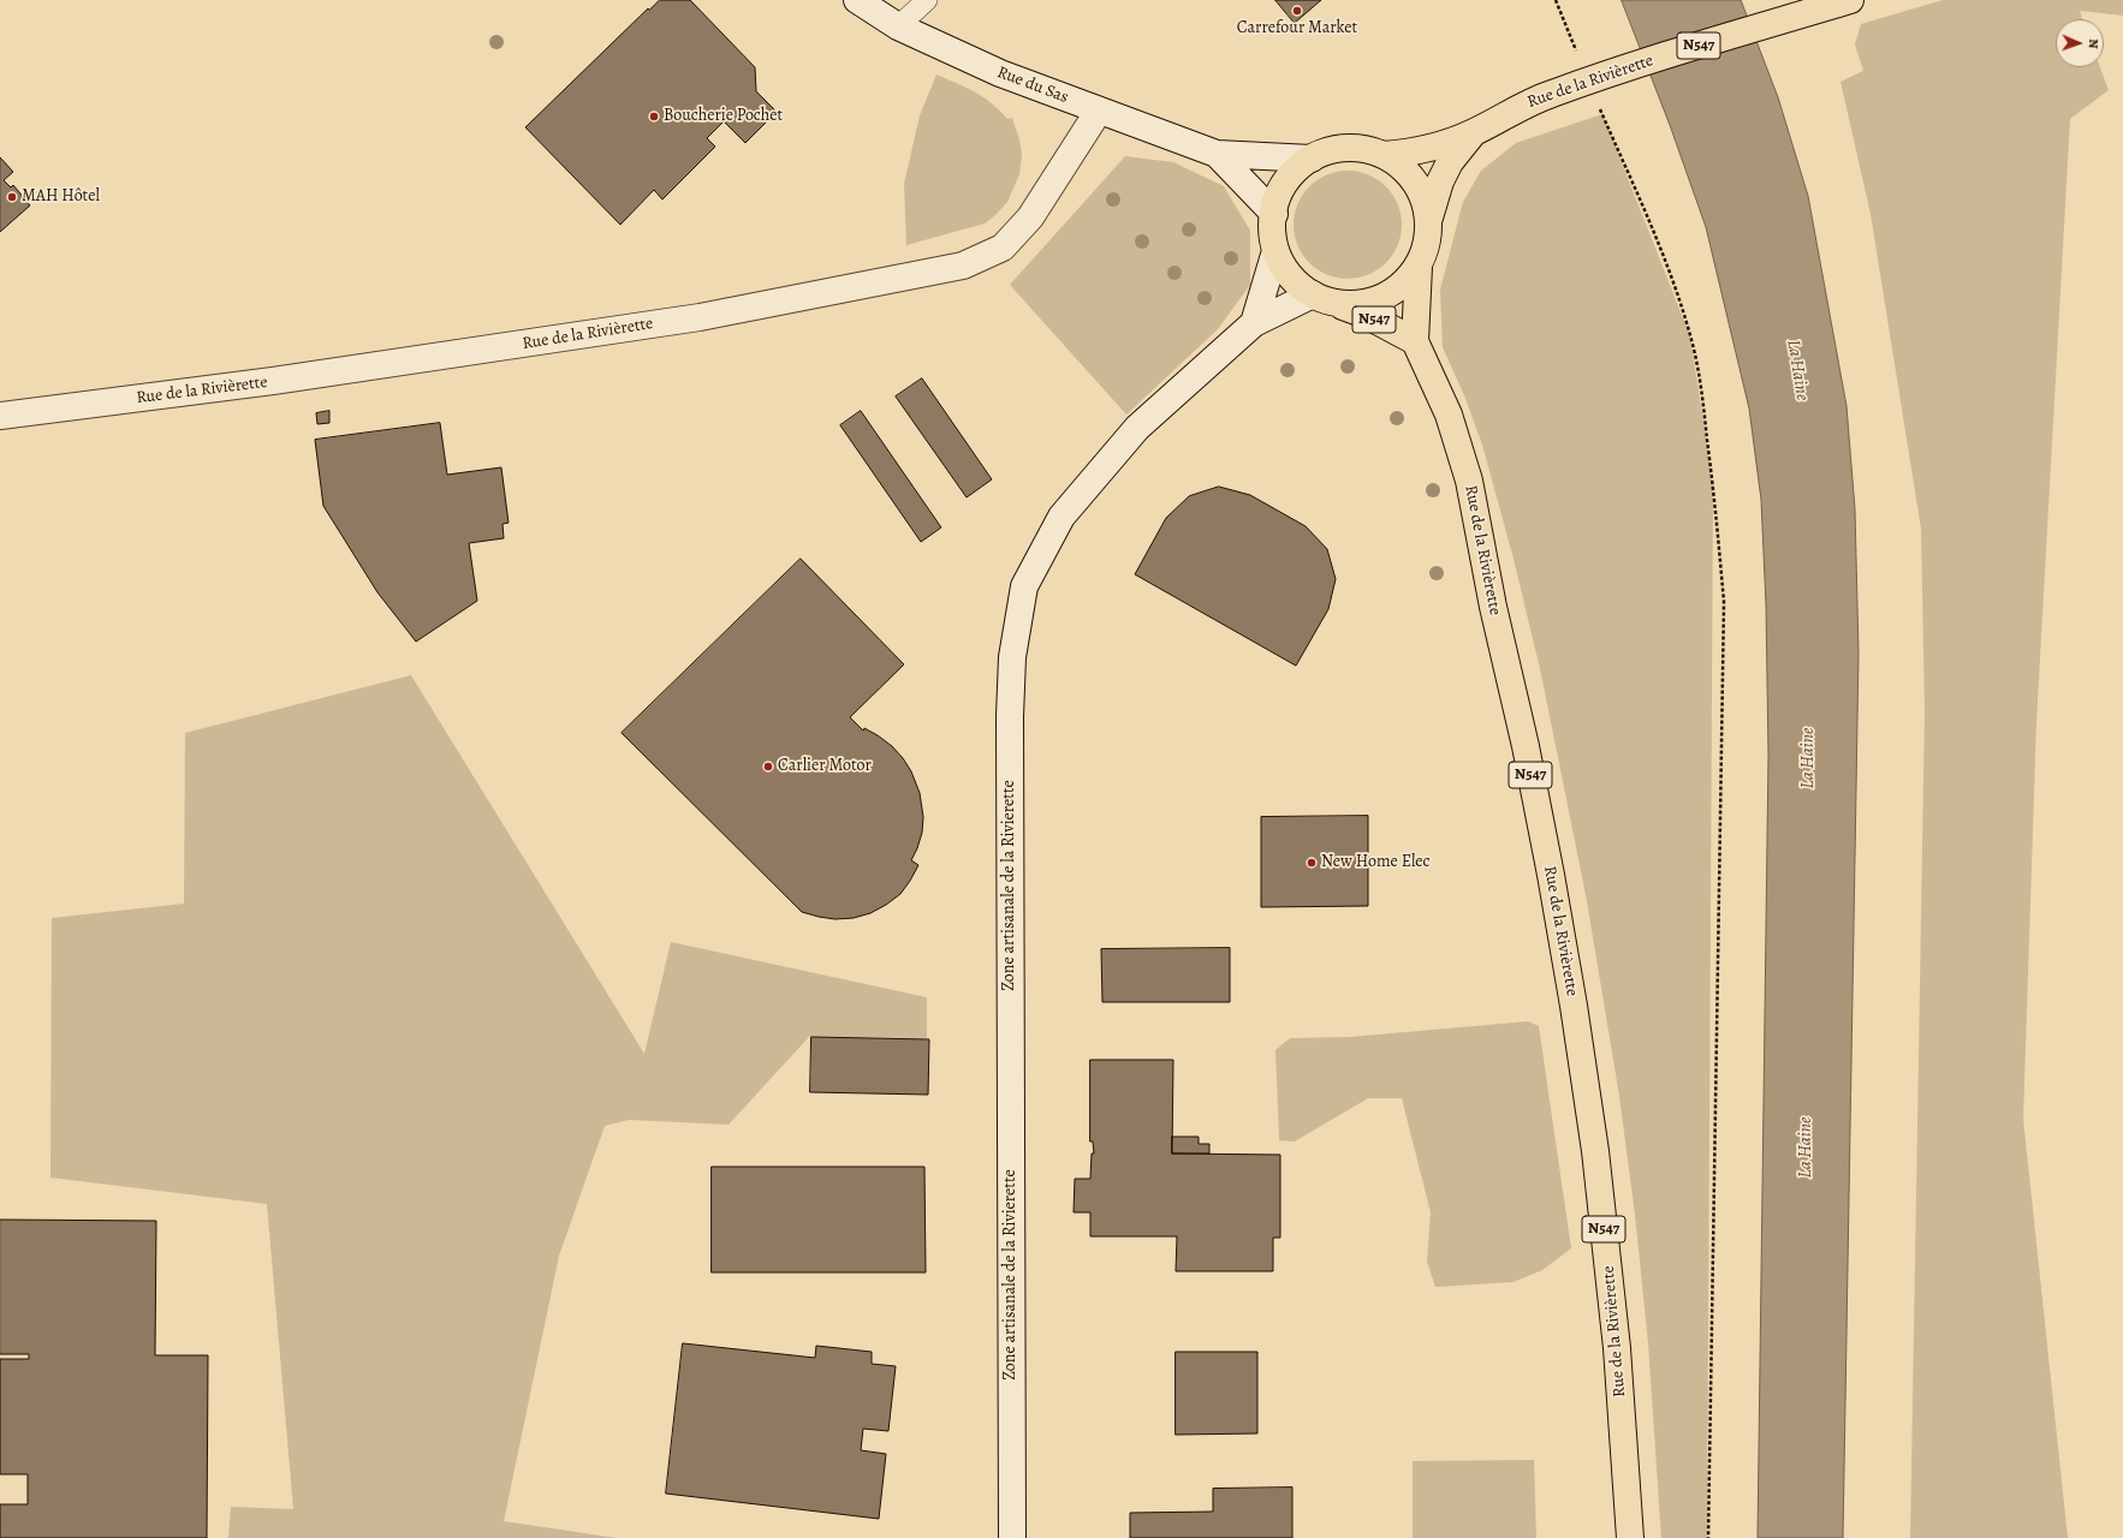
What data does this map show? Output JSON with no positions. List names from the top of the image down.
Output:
{
  "streets": {
    "main road": ["N547", "Rue de la Rivièrette"],
    "street": ["Rue du Sas", "Zone artisanale de la Rivierette"]
  },
  "crossings": [
    ["N547", "Rue de la Rivièrette"],
    ["N547", "Rue du Sas"],
    ["N547", "Zone artisanale de la Rivierette"],
    ["Rue de la Rivièrette", "Rue du Sas"],
    ["Rue de la Rivièrette", "Zone artisanale de la Rivierette"],
    ["Rue du Sas", "Zone artisanale de la Rivierette"]
  ],
  "water": ["La Haine"],
  "places": [
    "Carrefour Market",
    "Boucherie Pochet",
    "MAH Hôtel",
    "Carlier Motor",
    "New Home Elec"
  ],
  "north": "right"
}
